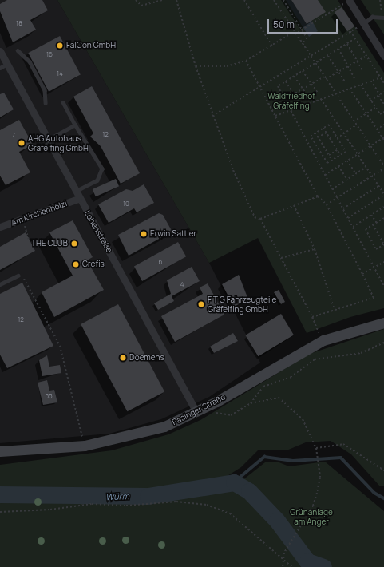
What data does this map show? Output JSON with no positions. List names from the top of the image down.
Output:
{
  "streets": {
    "main road": ["Pasinger Straße"],
    "street": ["Am Kirchenhölzl", "Lohenstraße"]
  },
  "crossings": [
    ["Am Kirchenhölzl", "Lohenstraße"],
    ["Lohenstraße", "Pasinger Straße"]
  ],
  "water": ["Würm"],
  "parks": ["Waldfriedhof Gräfelfing", "Grünanlage am Anger"],
  "places": [
    "FalCon GmbH",
    "AHG Autohaus Gräfelfing GmbH",
    "Erwin Sattler",
    "THE CLUB",
    "Grefis",
    "F T G Fahrzeugteile Gräfelfing GmbH",
    "Doemens"
  ],
  "house_numbers": [
    "18",
    "16",
    "14",
    "12",
    "7",
    "10",
    "6",
    "4",
    "12",
    "55"
  ],
  "scale_bar": "50 m"
}
